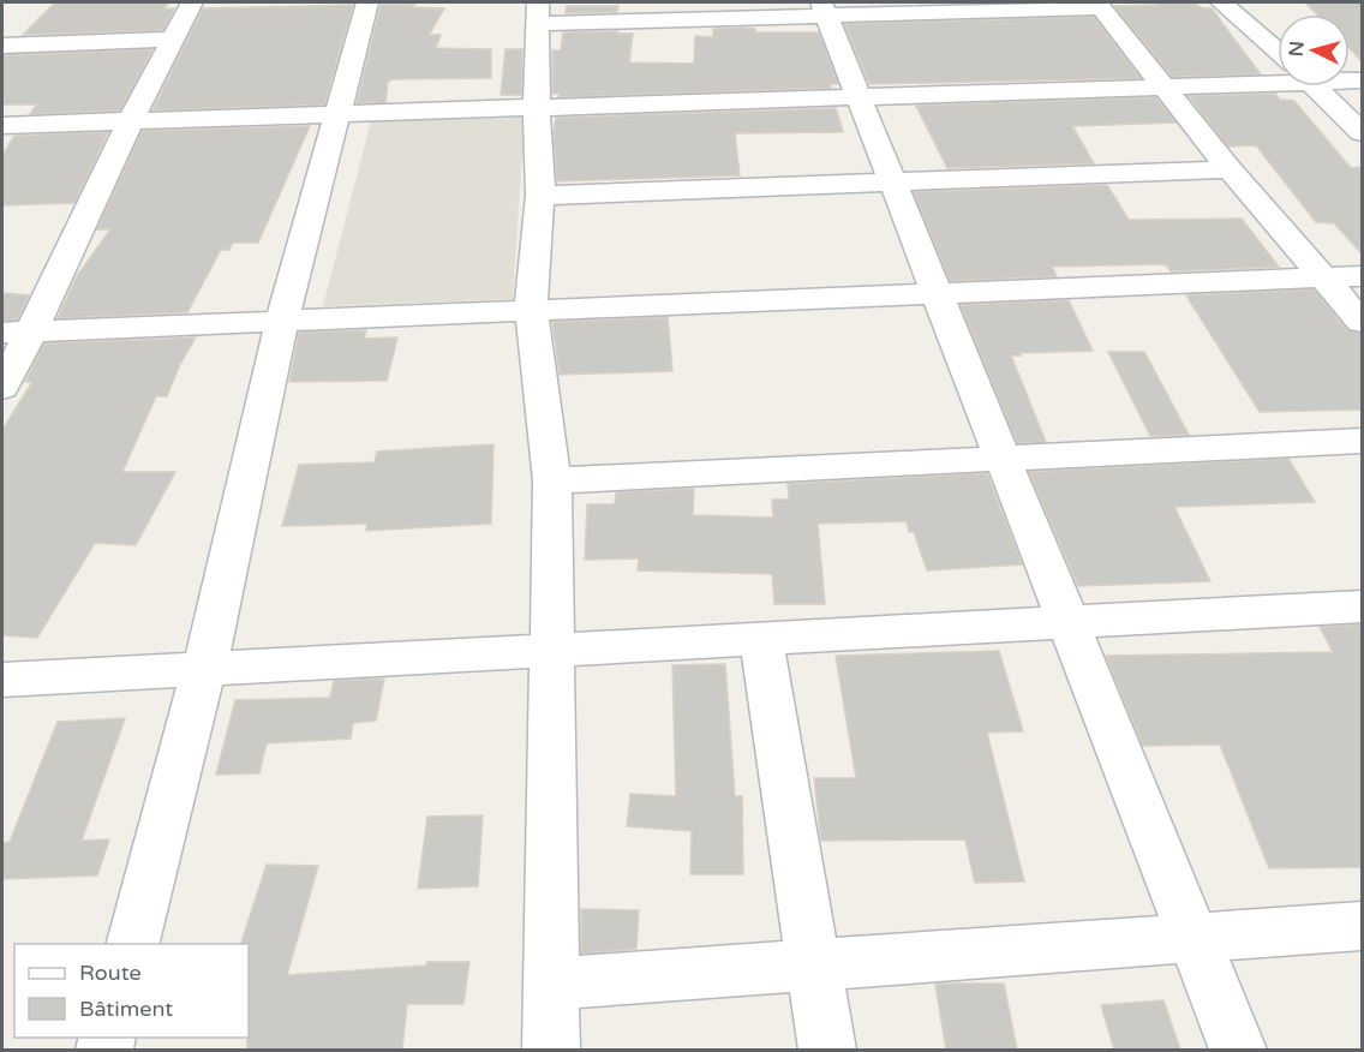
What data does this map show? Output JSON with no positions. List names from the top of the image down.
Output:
{
  "legend": ["Route", "Bâtiment"],
  "north": "left"
}
